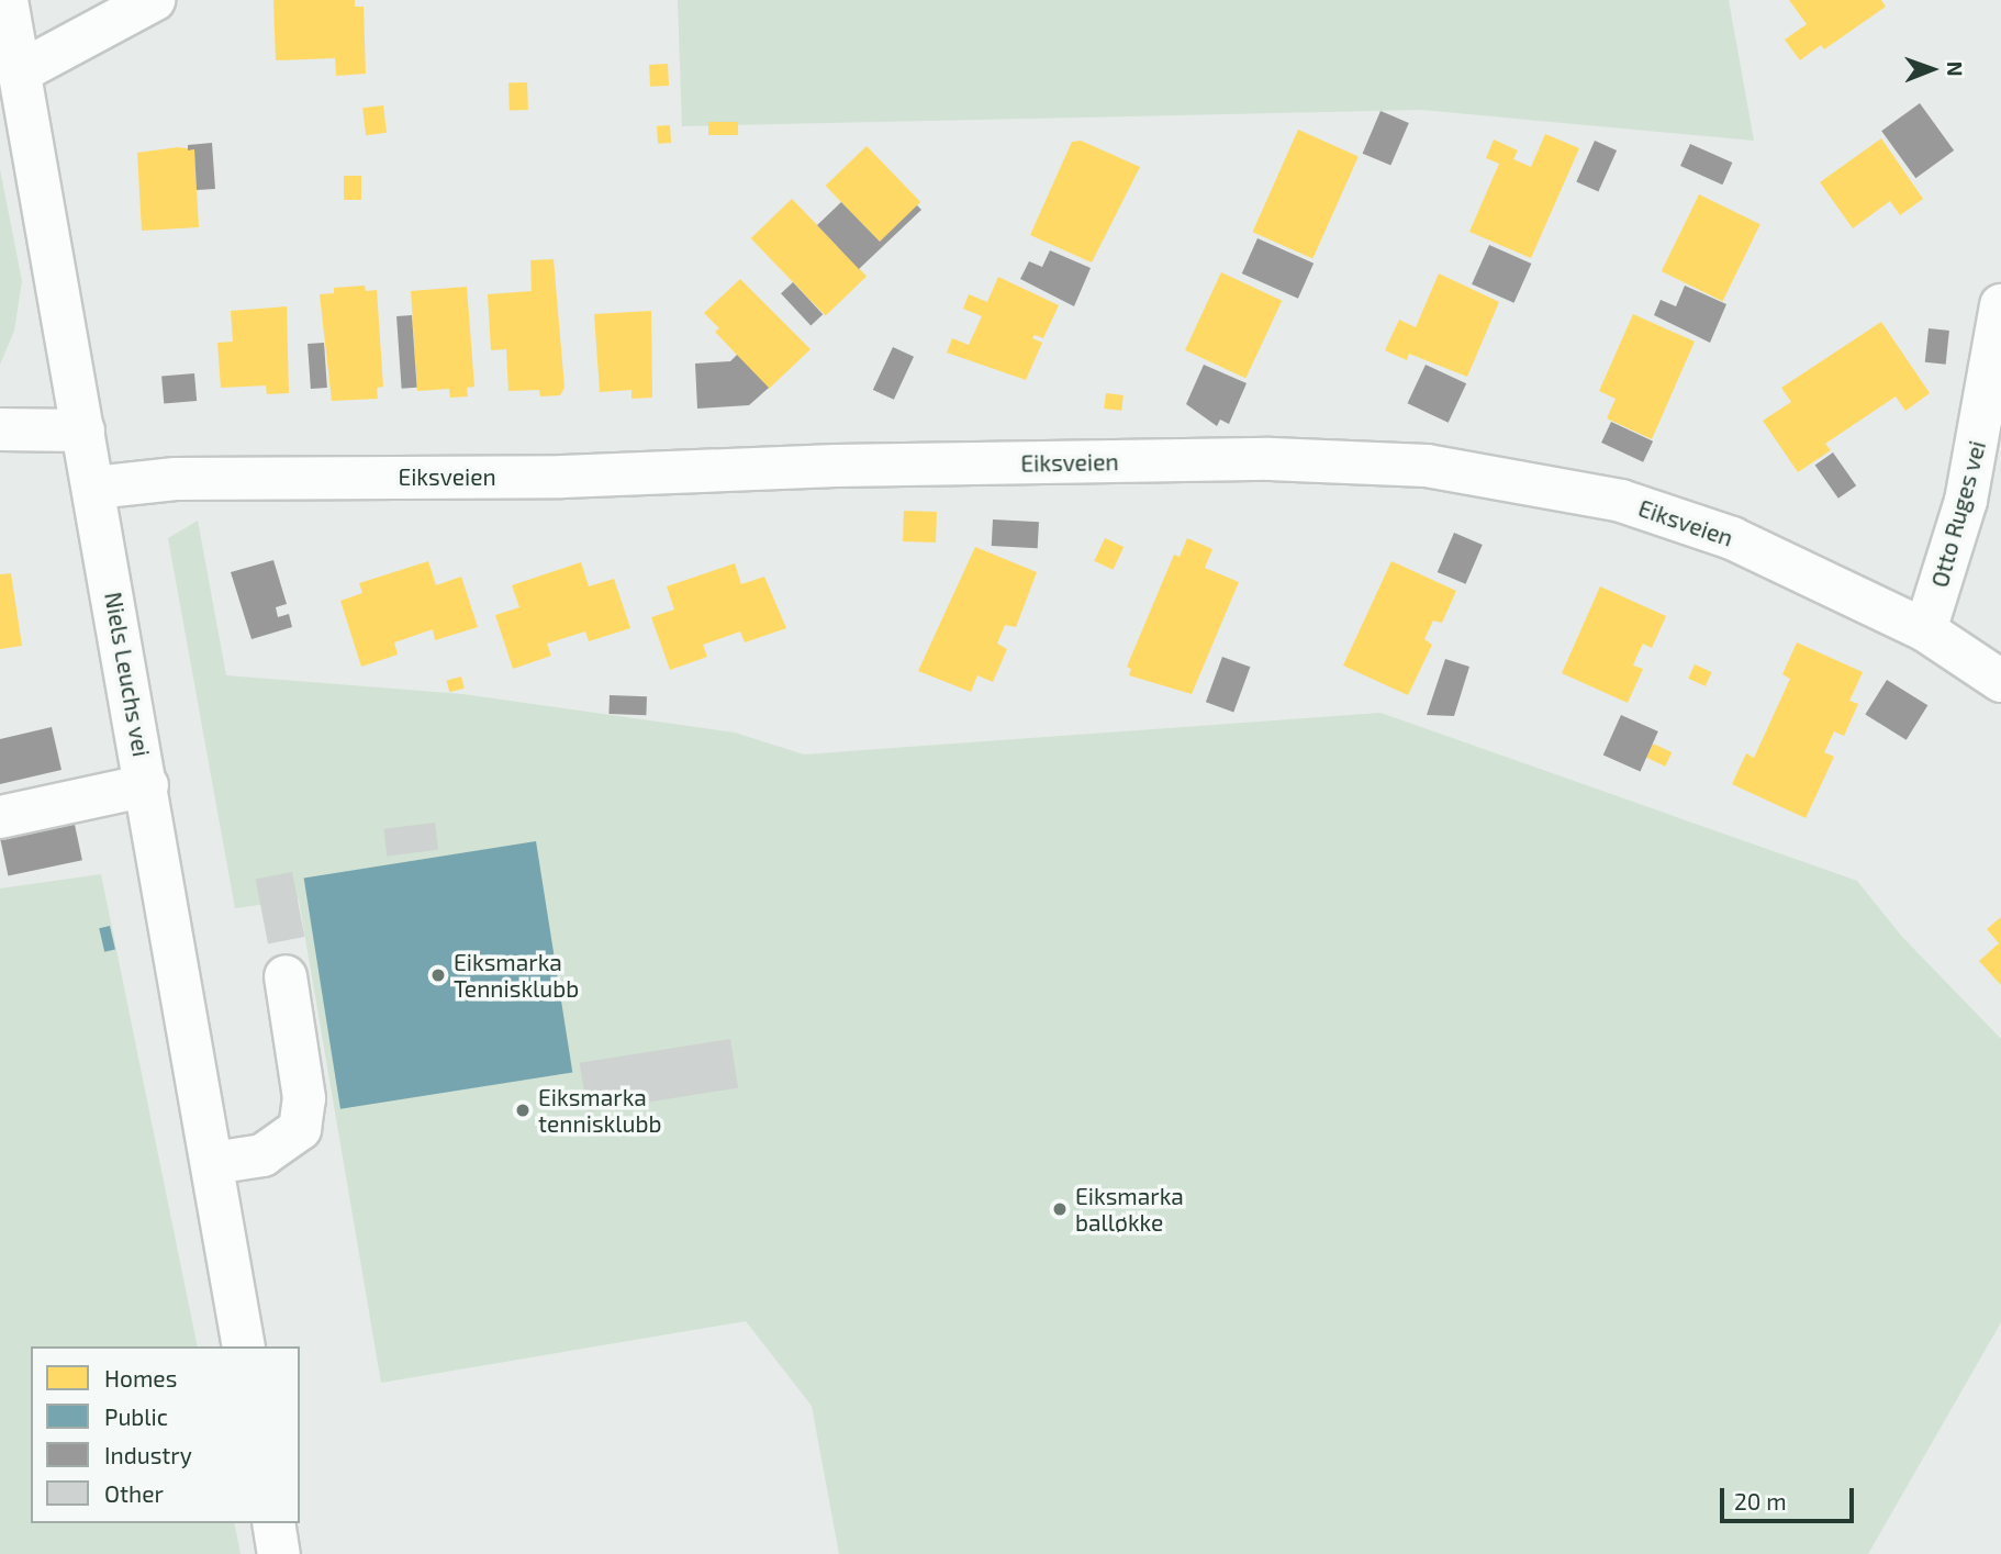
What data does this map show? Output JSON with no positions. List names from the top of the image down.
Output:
{
  "streets": {
    "street": ["Eiksveien", "Otto Ruges vei", "Niels Leuchs vei"]
  },
  "crossings": [
    ["Eiksveien", "Otto Ruges vei"],
    ["Eiksveien", "Niels Leuchs vei"]
  ],
  "places": ["Eiksmarka Tennisklubb", "Eiksmarka tennisklubb", "Eiksmarka balløkke"],
  "legend": [
    "Homes",
    "Public",
    "Industry",
    "Other"
  ],
  "scale_bar": "20 m",
  "north": "right"
}
